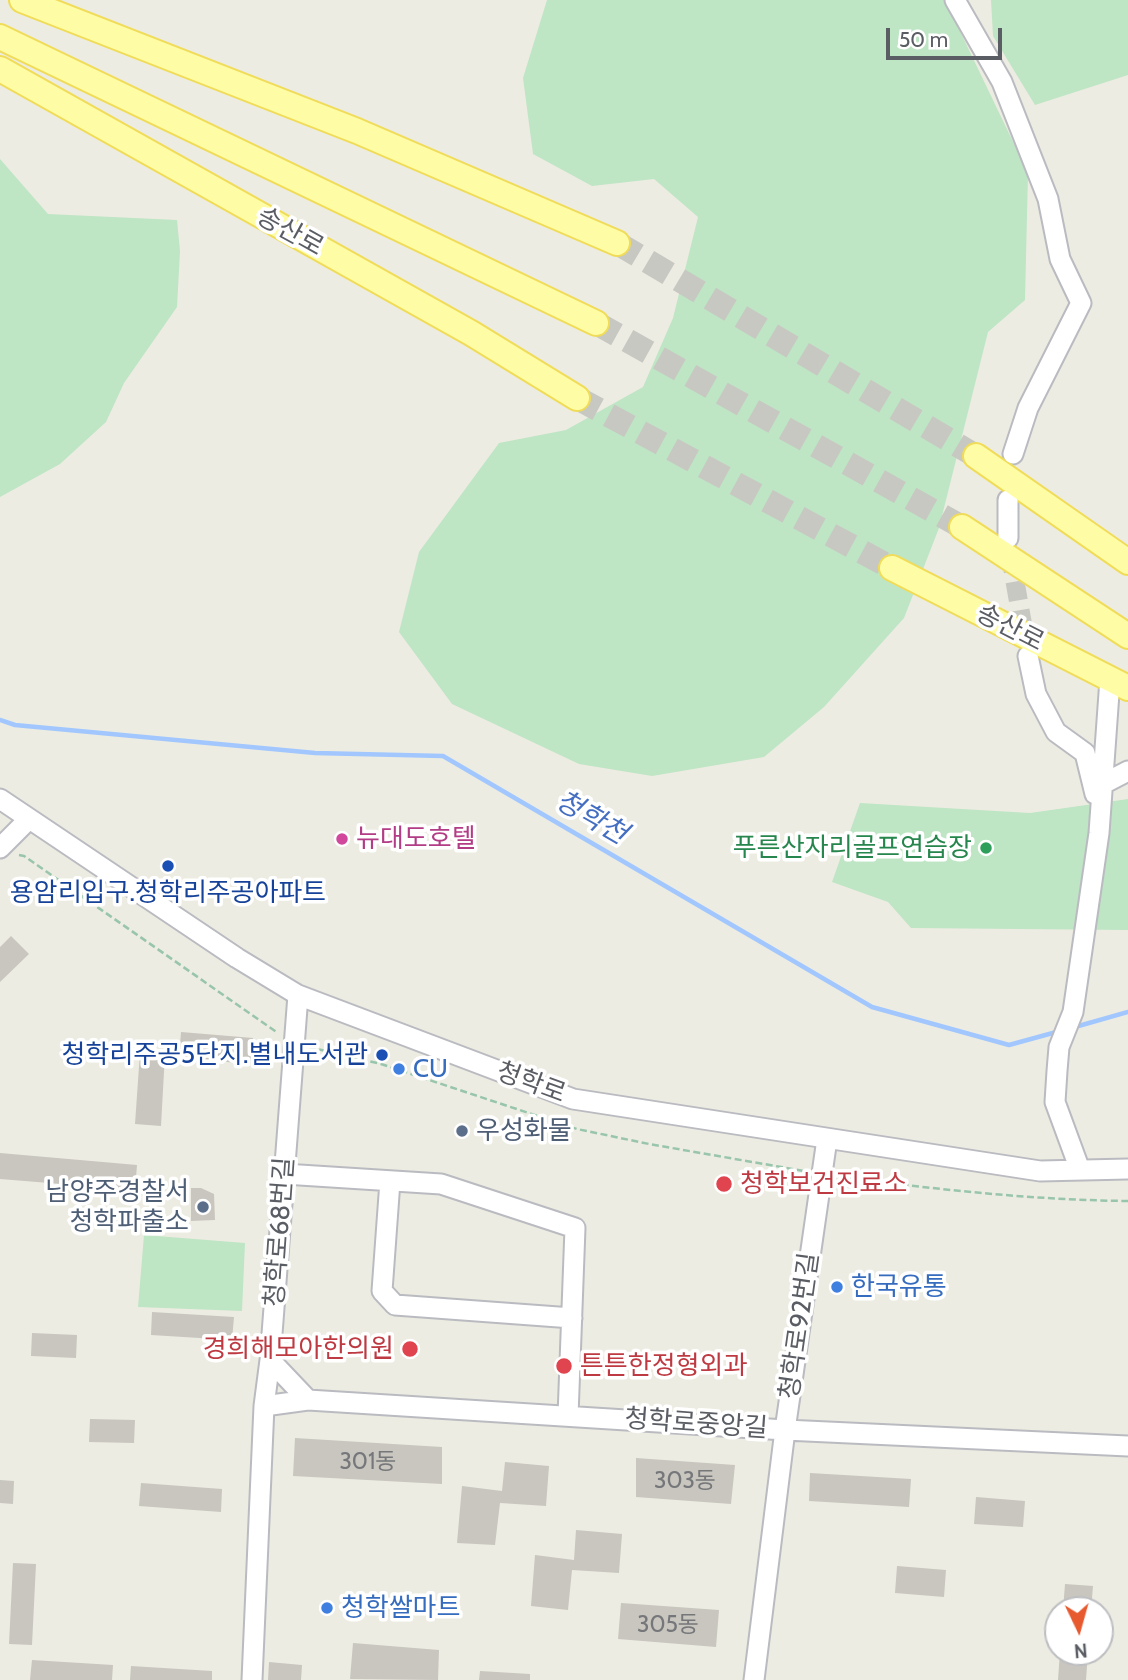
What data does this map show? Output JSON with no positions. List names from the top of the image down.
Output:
{
  "streets": {
    "main road": ["송산로"],
    "street": [
      "청학로",
      "청학로68번길",
      "청학로92번길",
      "청학로중앙길"
    ]
  },
  "crossings": [
    ["청학로", "청학로68번길"],
    ["청학로", "청학로92번길"],
    ["청학로68번길", "청학로중앙길"],
    ["청학로92번길", "청학로중앙길"]
  ],
  "water": ["청학천"],
  "places": [
    "뉴대도호텔",
    "푸른산자리골프연습장",
    "용암리입구.청학리주공아파트",
    "청학리주공5단지.별내도서관",
    "CU",
    "우성화물",
    "청학보건진료소",
    "남양주경찰서 청학파출소",
    "한국유통",
    "경희해모아한의원",
    "튼튼한정형외과",
    "청학쌀마트"
  ],
  "house_numbers": ["301동", "303동", "305동"],
  "scale_bar": "50 m",
  "north": "bottom"
}
